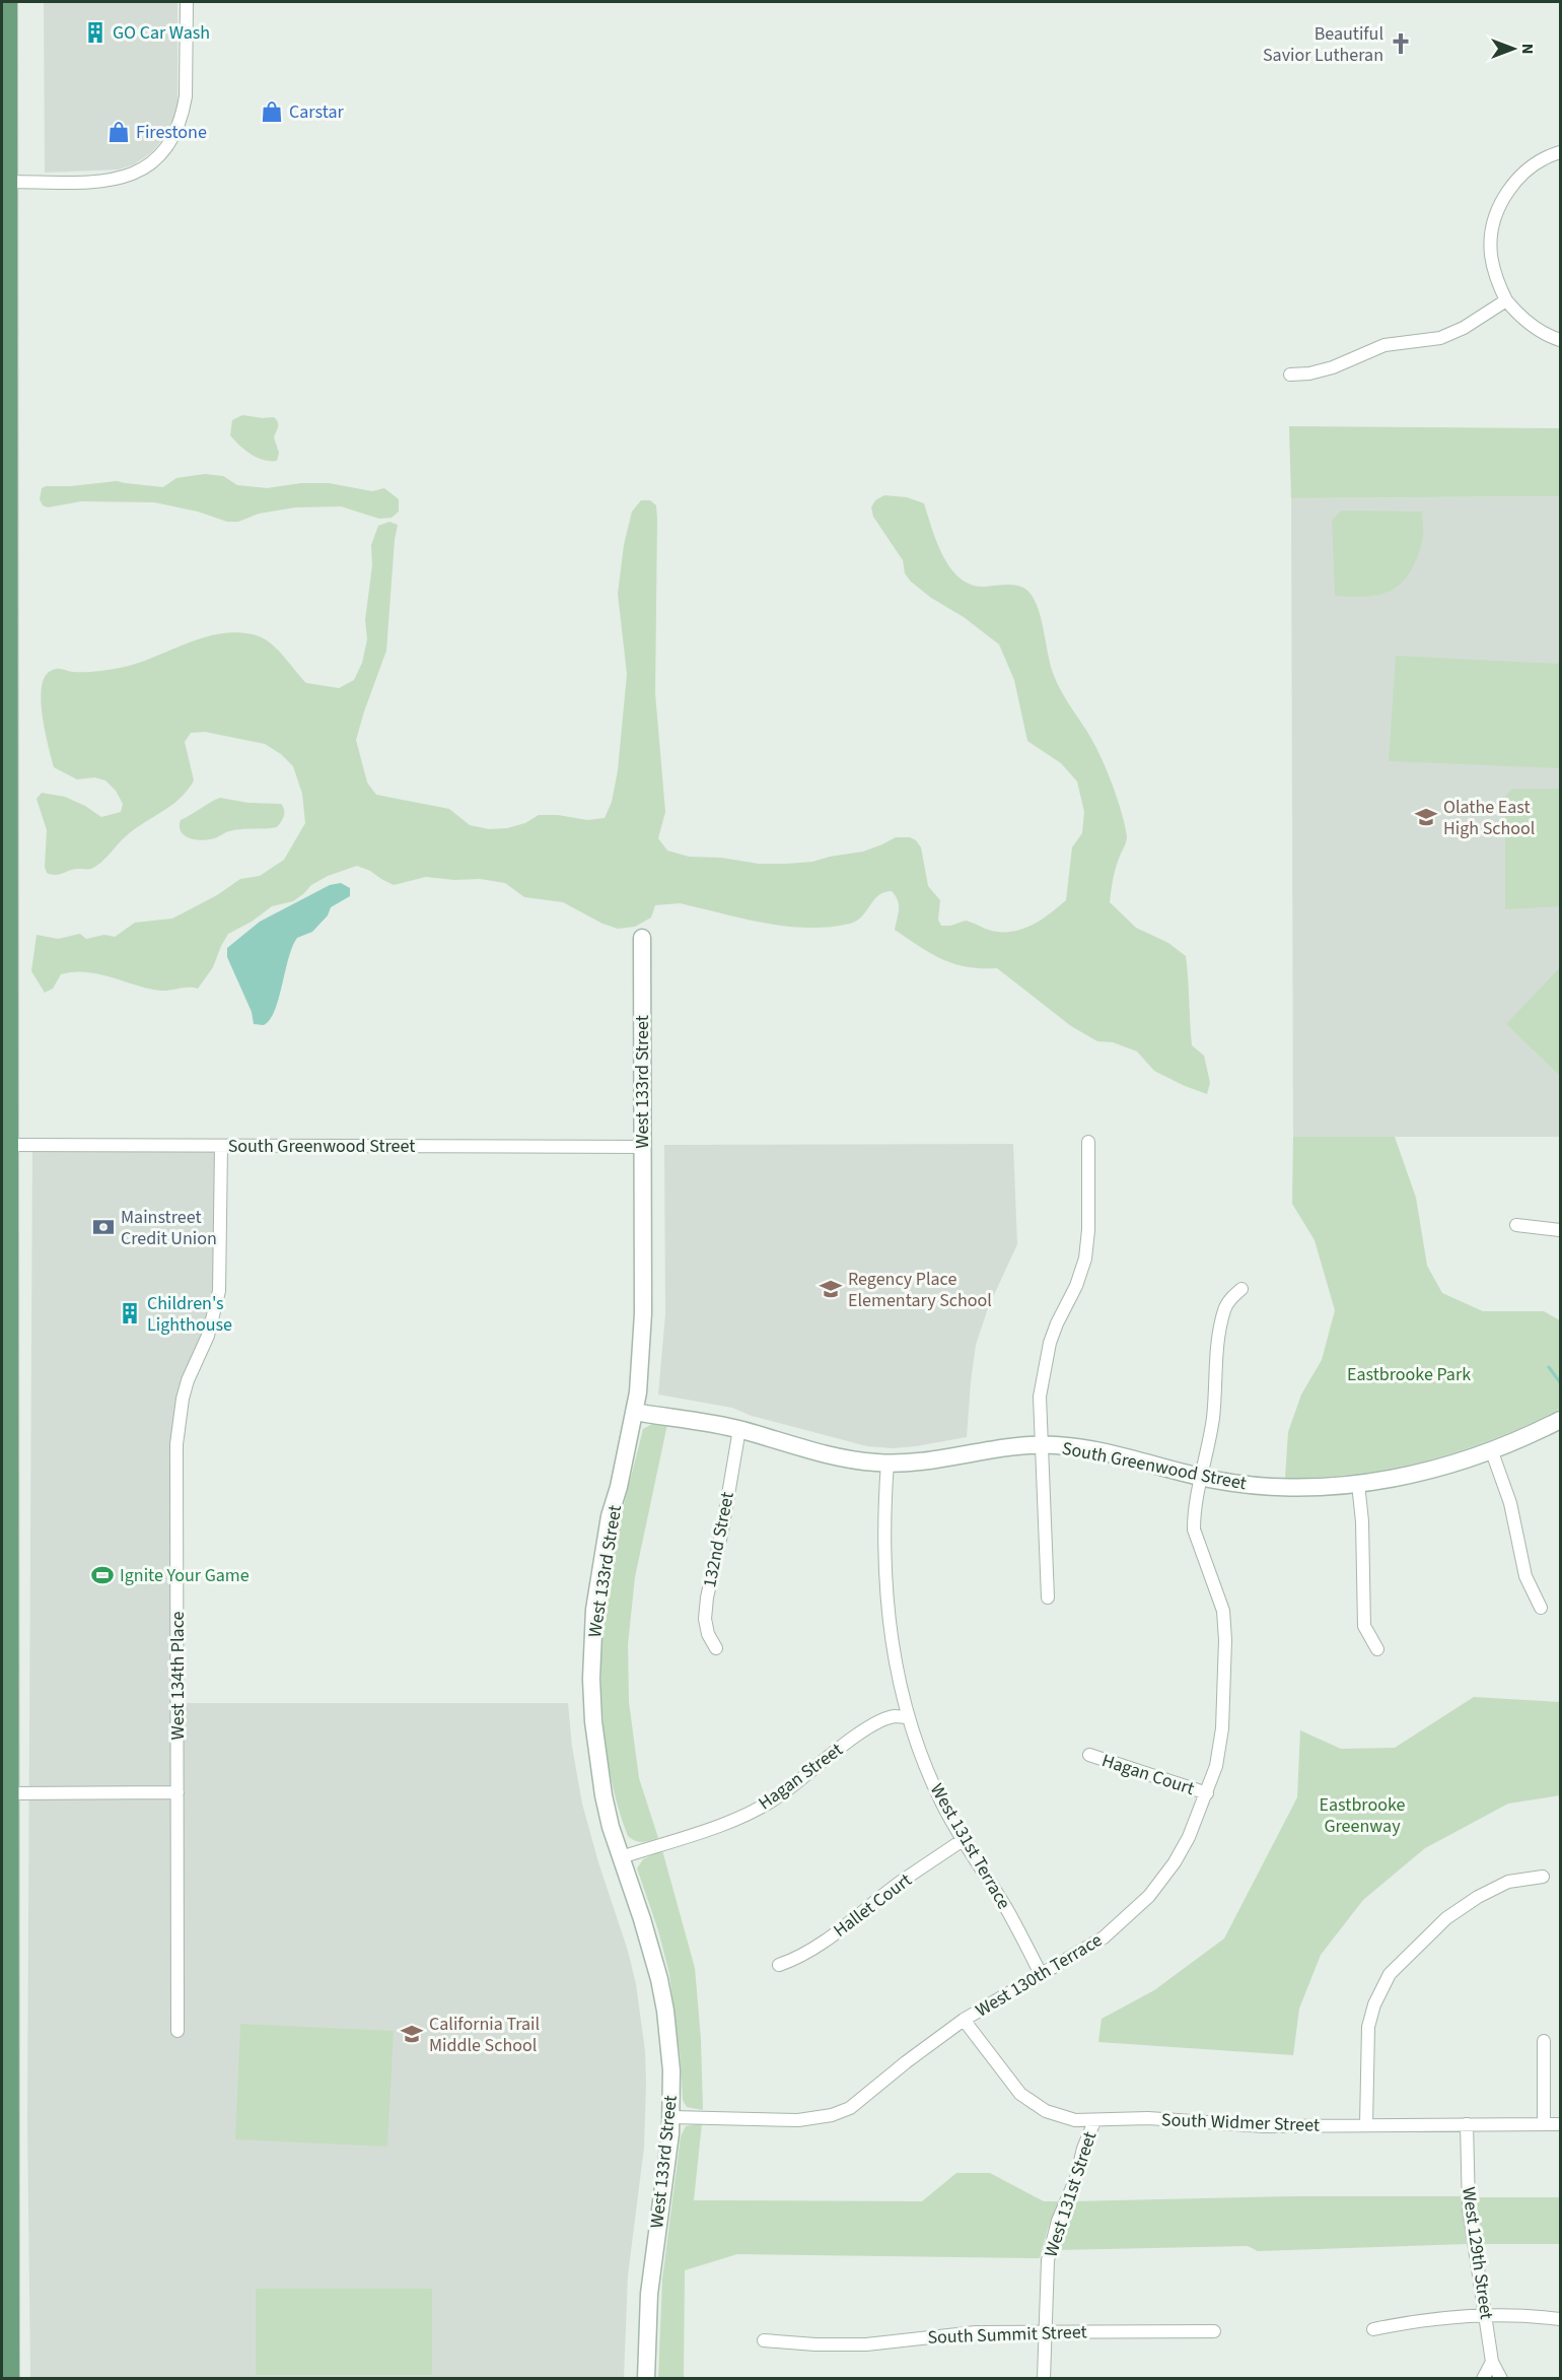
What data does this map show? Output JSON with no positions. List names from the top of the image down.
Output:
{
  "streets": {
    "street": [
      "West 133rd Street",
      "South Greenwood Street",
      "132nd Street",
      "West 134th Place",
      "Hagan Court",
      "Hagan Street",
      "West 131st Terrace",
      "Hallet Court",
      "West 130th Terrace",
      "South Widmer Street",
      "West 131st Street",
      "West 129th Street",
      "South Summit Street"
    ]
  },
  "crossings": [
    ["West 133rd Street", "South Greenwood Street"],
    ["West 133rd Street", "Hagan Street"],
    ["West 133rd Street", "West 130th Terrace"],
    ["South Greenwood Street", "132nd Street"],
    ["South Greenwood Street", "West 134th Place"],
    ["South Greenwood Street", "West 131st Terrace"],
    ["South Greenwood Street", "West 130th Terrace"],
    ["Hagan Court", "West 130th Terrace"],
    ["Hagan Street", "West 131st Terrace"],
    ["West 131st Terrace", "Hallet Court"],
    ["West 131st Terrace", "West 130th Terrace"],
    ["West 130th Terrace", "South Widmer Street"],
    ["South Widmer Street", "West 131st Street"],
    ["South Widmer Street", "West 129th Street"],
    ["West 131st Street", "South Summit Street"]
  ],
  "parks": ["Eastbrooke Park", "Eastbrooke Greenway"],
  "places": {
    "building": ["GO Car Wash", "Children's Lighthouse"],
    "church": ["Beautiful Savior Lutheran"],
    "shop": ["Carstar", "Firestone"],
    "school or university": ["Olathe East High School", "Regency Place Elementary School", "California Trail Middle School"],
    "bank": ["Mainstreet Credit Union"],
    "sports": ["Ignite Your Game"]
  },
  "north": "right"
}
